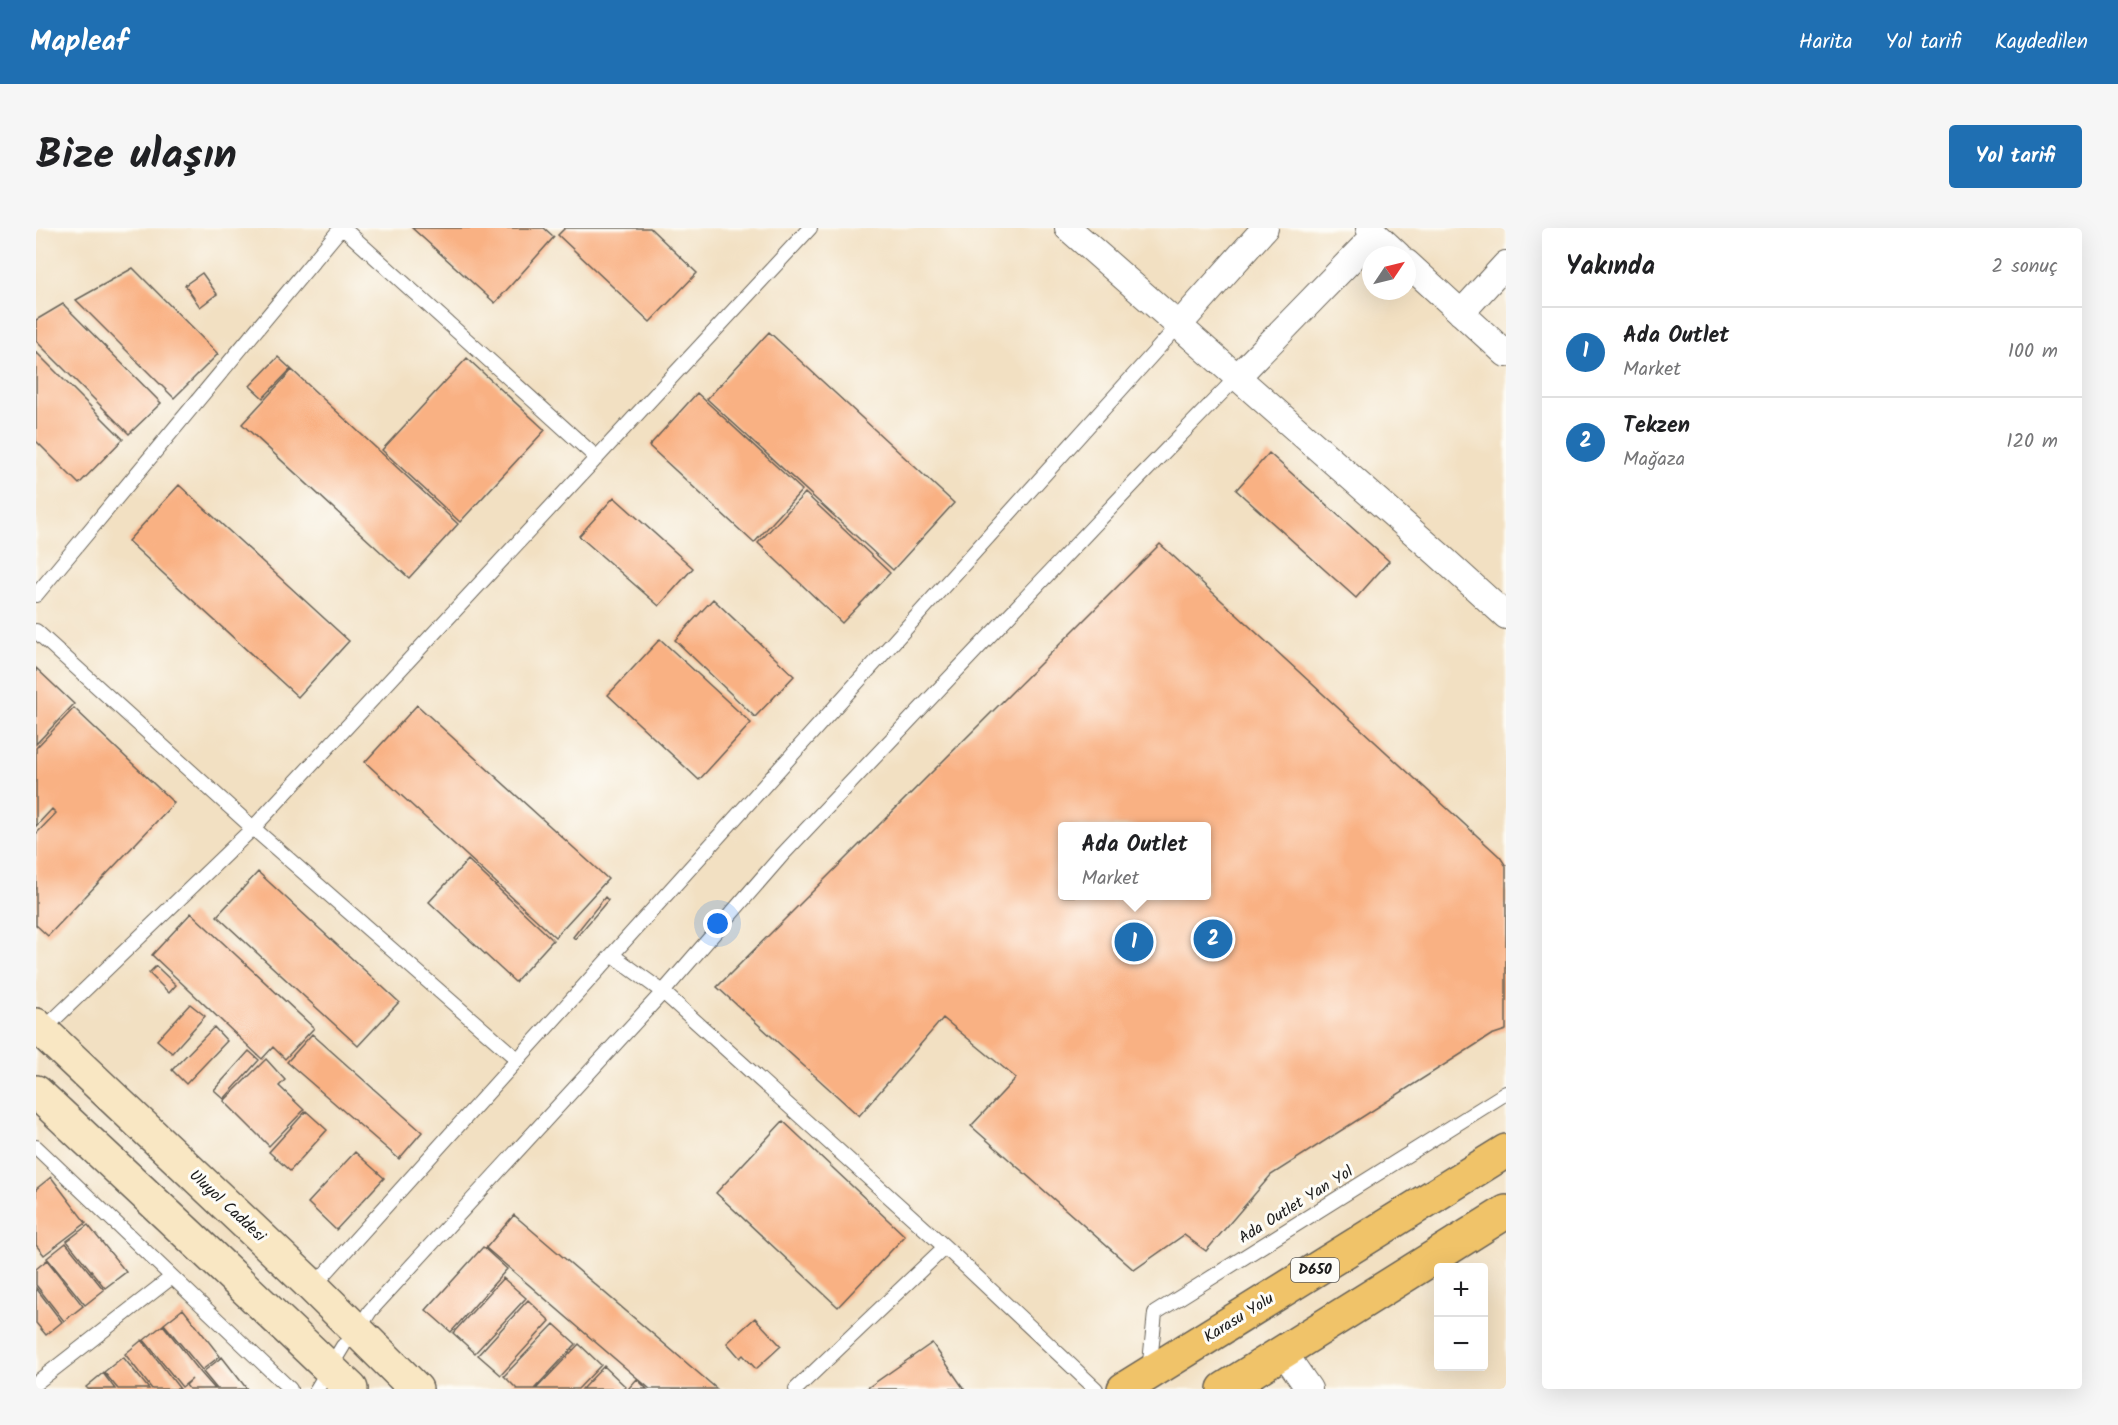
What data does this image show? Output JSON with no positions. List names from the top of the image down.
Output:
{
  "streets": {
    "highway": ["D650", "Karasu Yolu"],
    "main road": ["Uluyol Caddesi"],
    "lane": ["Ada Outlet Yan Yol"]
  },
  "crossings": [
    ["Ada Outlet Yan Yol", "Karasu Yolu"]
  ],
  "north": "top right",
  "page": {
    "header": "Mapleaf",
    "nav": ["Harita", "Yol tarifi", "Kaydedilen"],
    "title": "Bize ulaşın",
    "buttons": "Yol tarifi",
    "heading": ["Yakında", "2 sonuç"],
    "list": [
      {
        "mark": "1",
        "name": "Ada Outlet",
        "note": "Market",
        "value": "100 m"
      },
      {
        "mark": "2",
        "name": "Tekzen",
        "note": "Mağaza",
        "value": "120 m"
      }
    ],
    "popup": ["Ada Outlet", "Market"],
    "pins": ["2", "1"],
    "map_buttons": ["+", "−"]
  }
}
